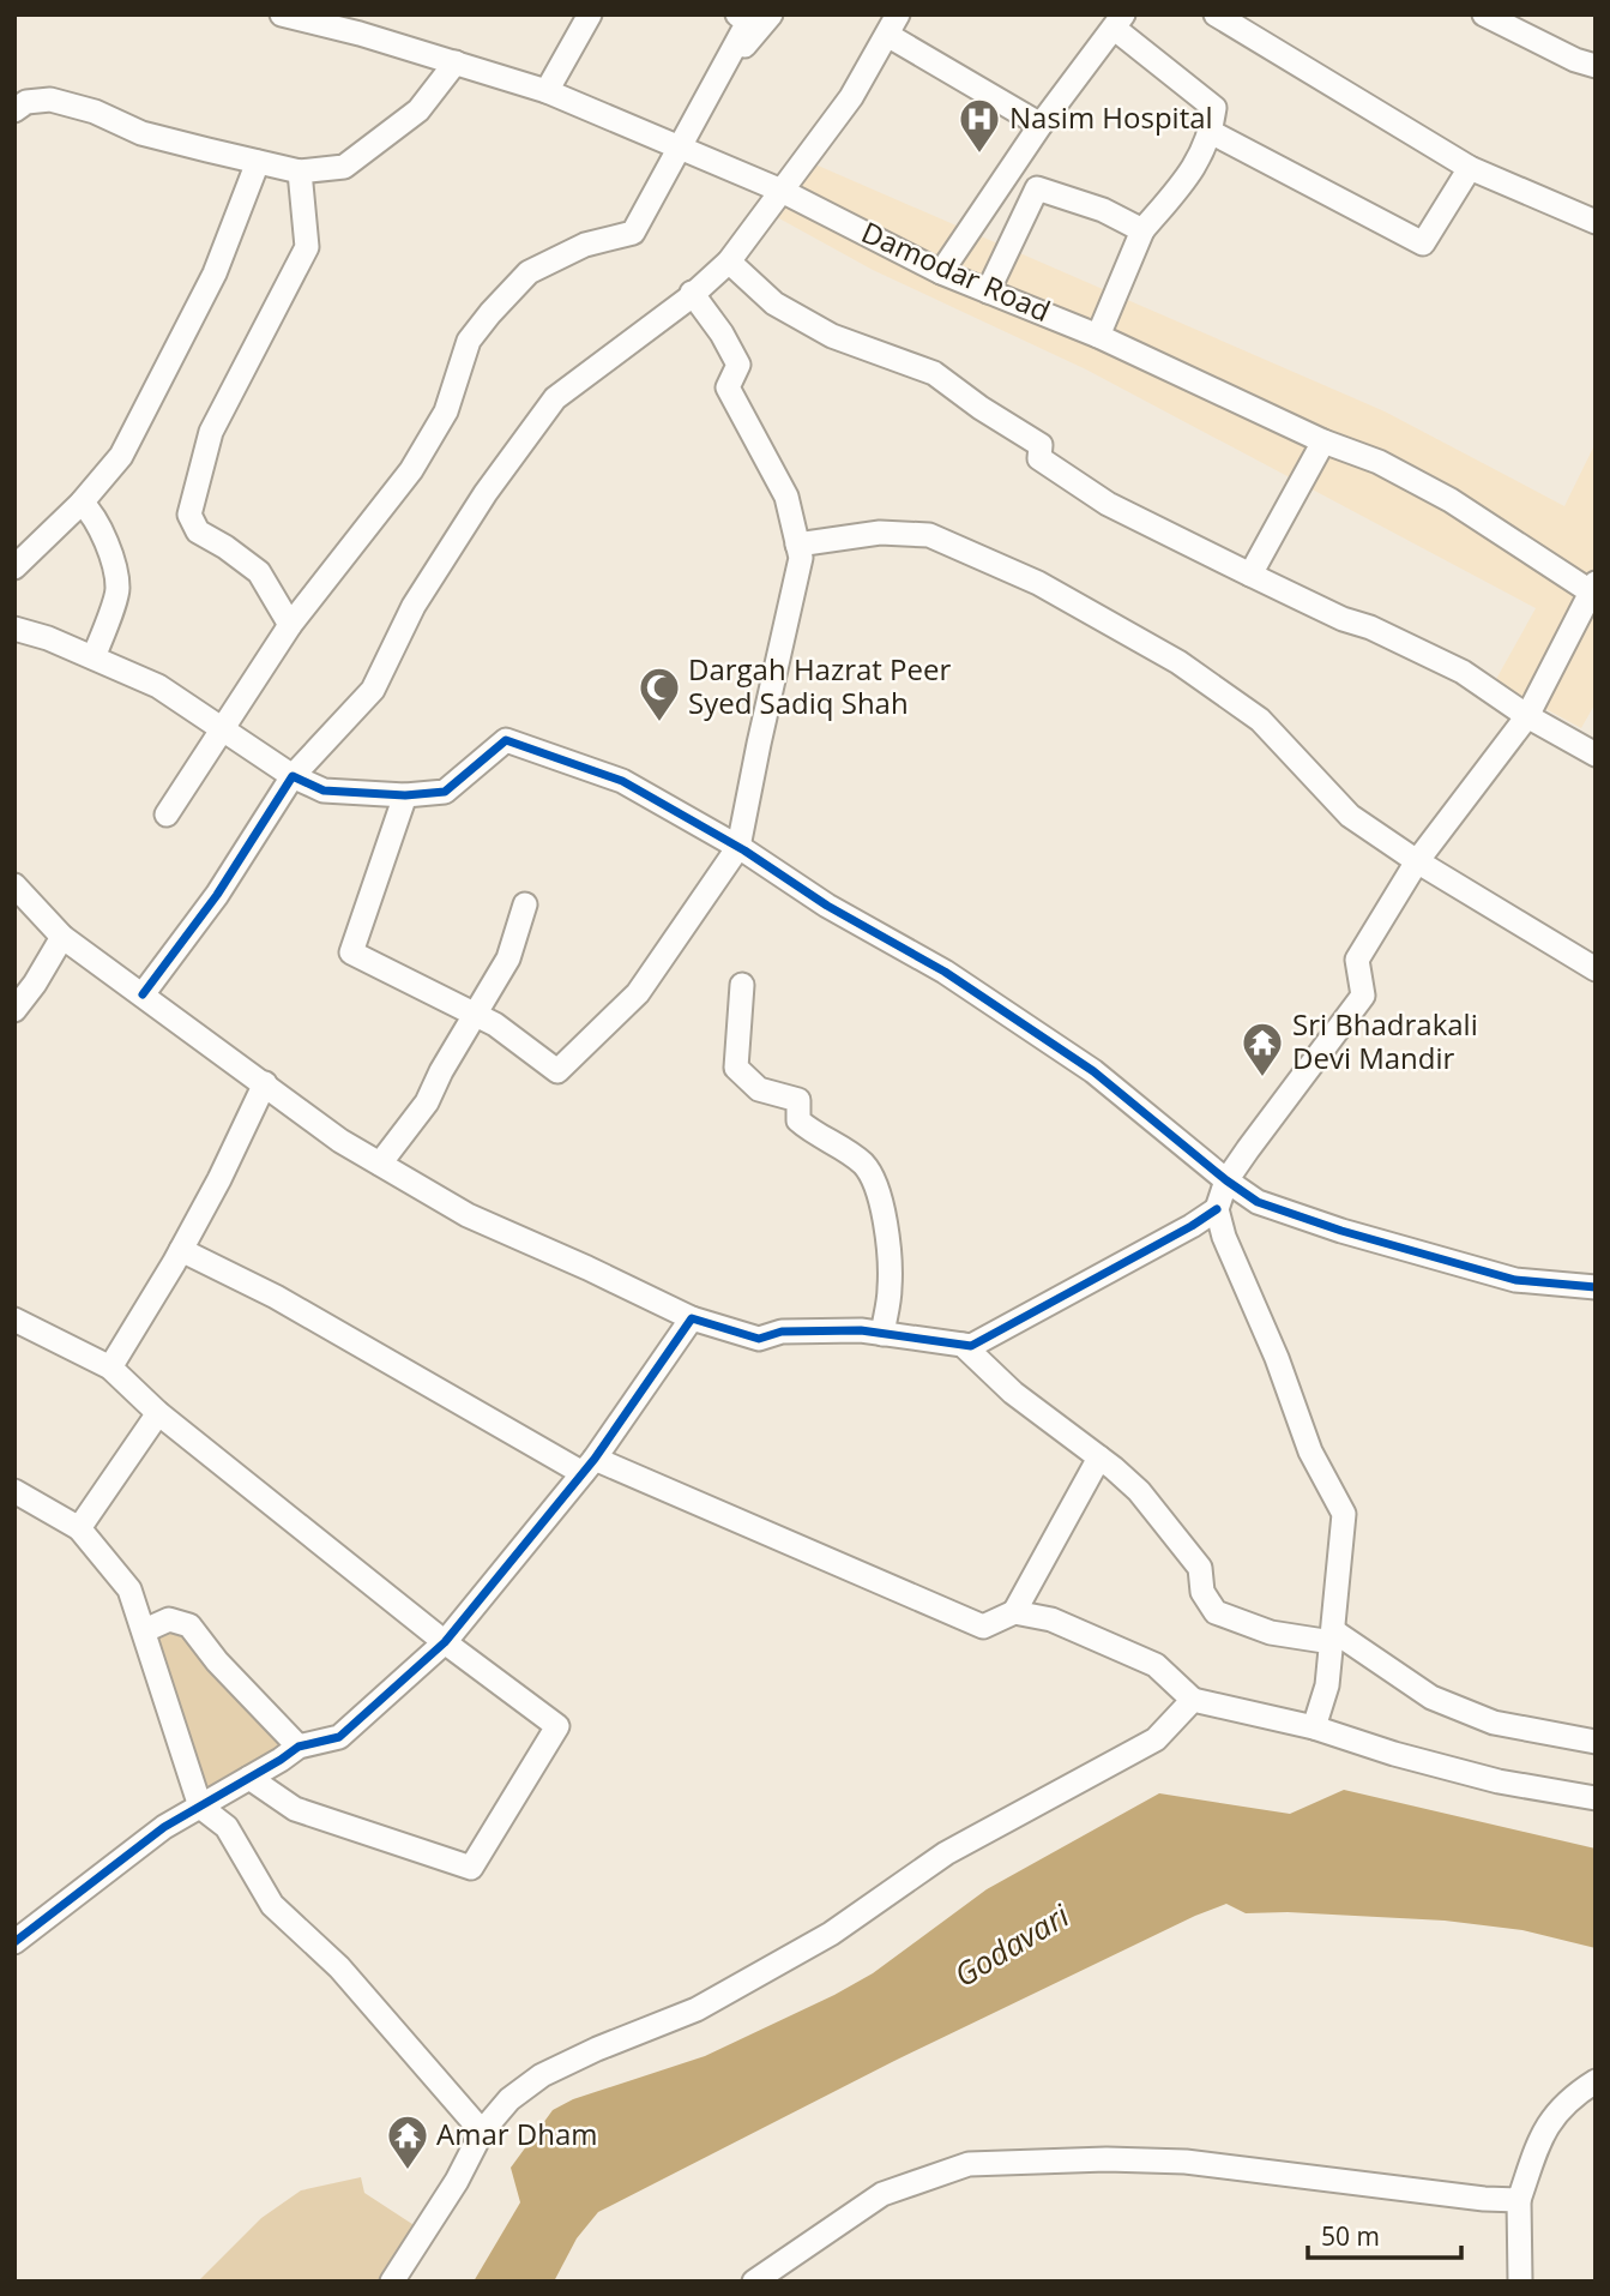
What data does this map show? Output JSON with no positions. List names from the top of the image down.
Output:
{
  "streets": {
    "street": ["Damodar Road"]
  },
  "water": ["Godavari"],
  "places": {
    "hospital": ["Nasim Hospital"],
    "mosque": ["Dargah Hazrat Peer Syed Sadiq Shah"],
    "temple": ["Sri Bhadrakali Devi Mandir", "Amar Dham"]
  },
  "scale_bar": "50 m"
}
